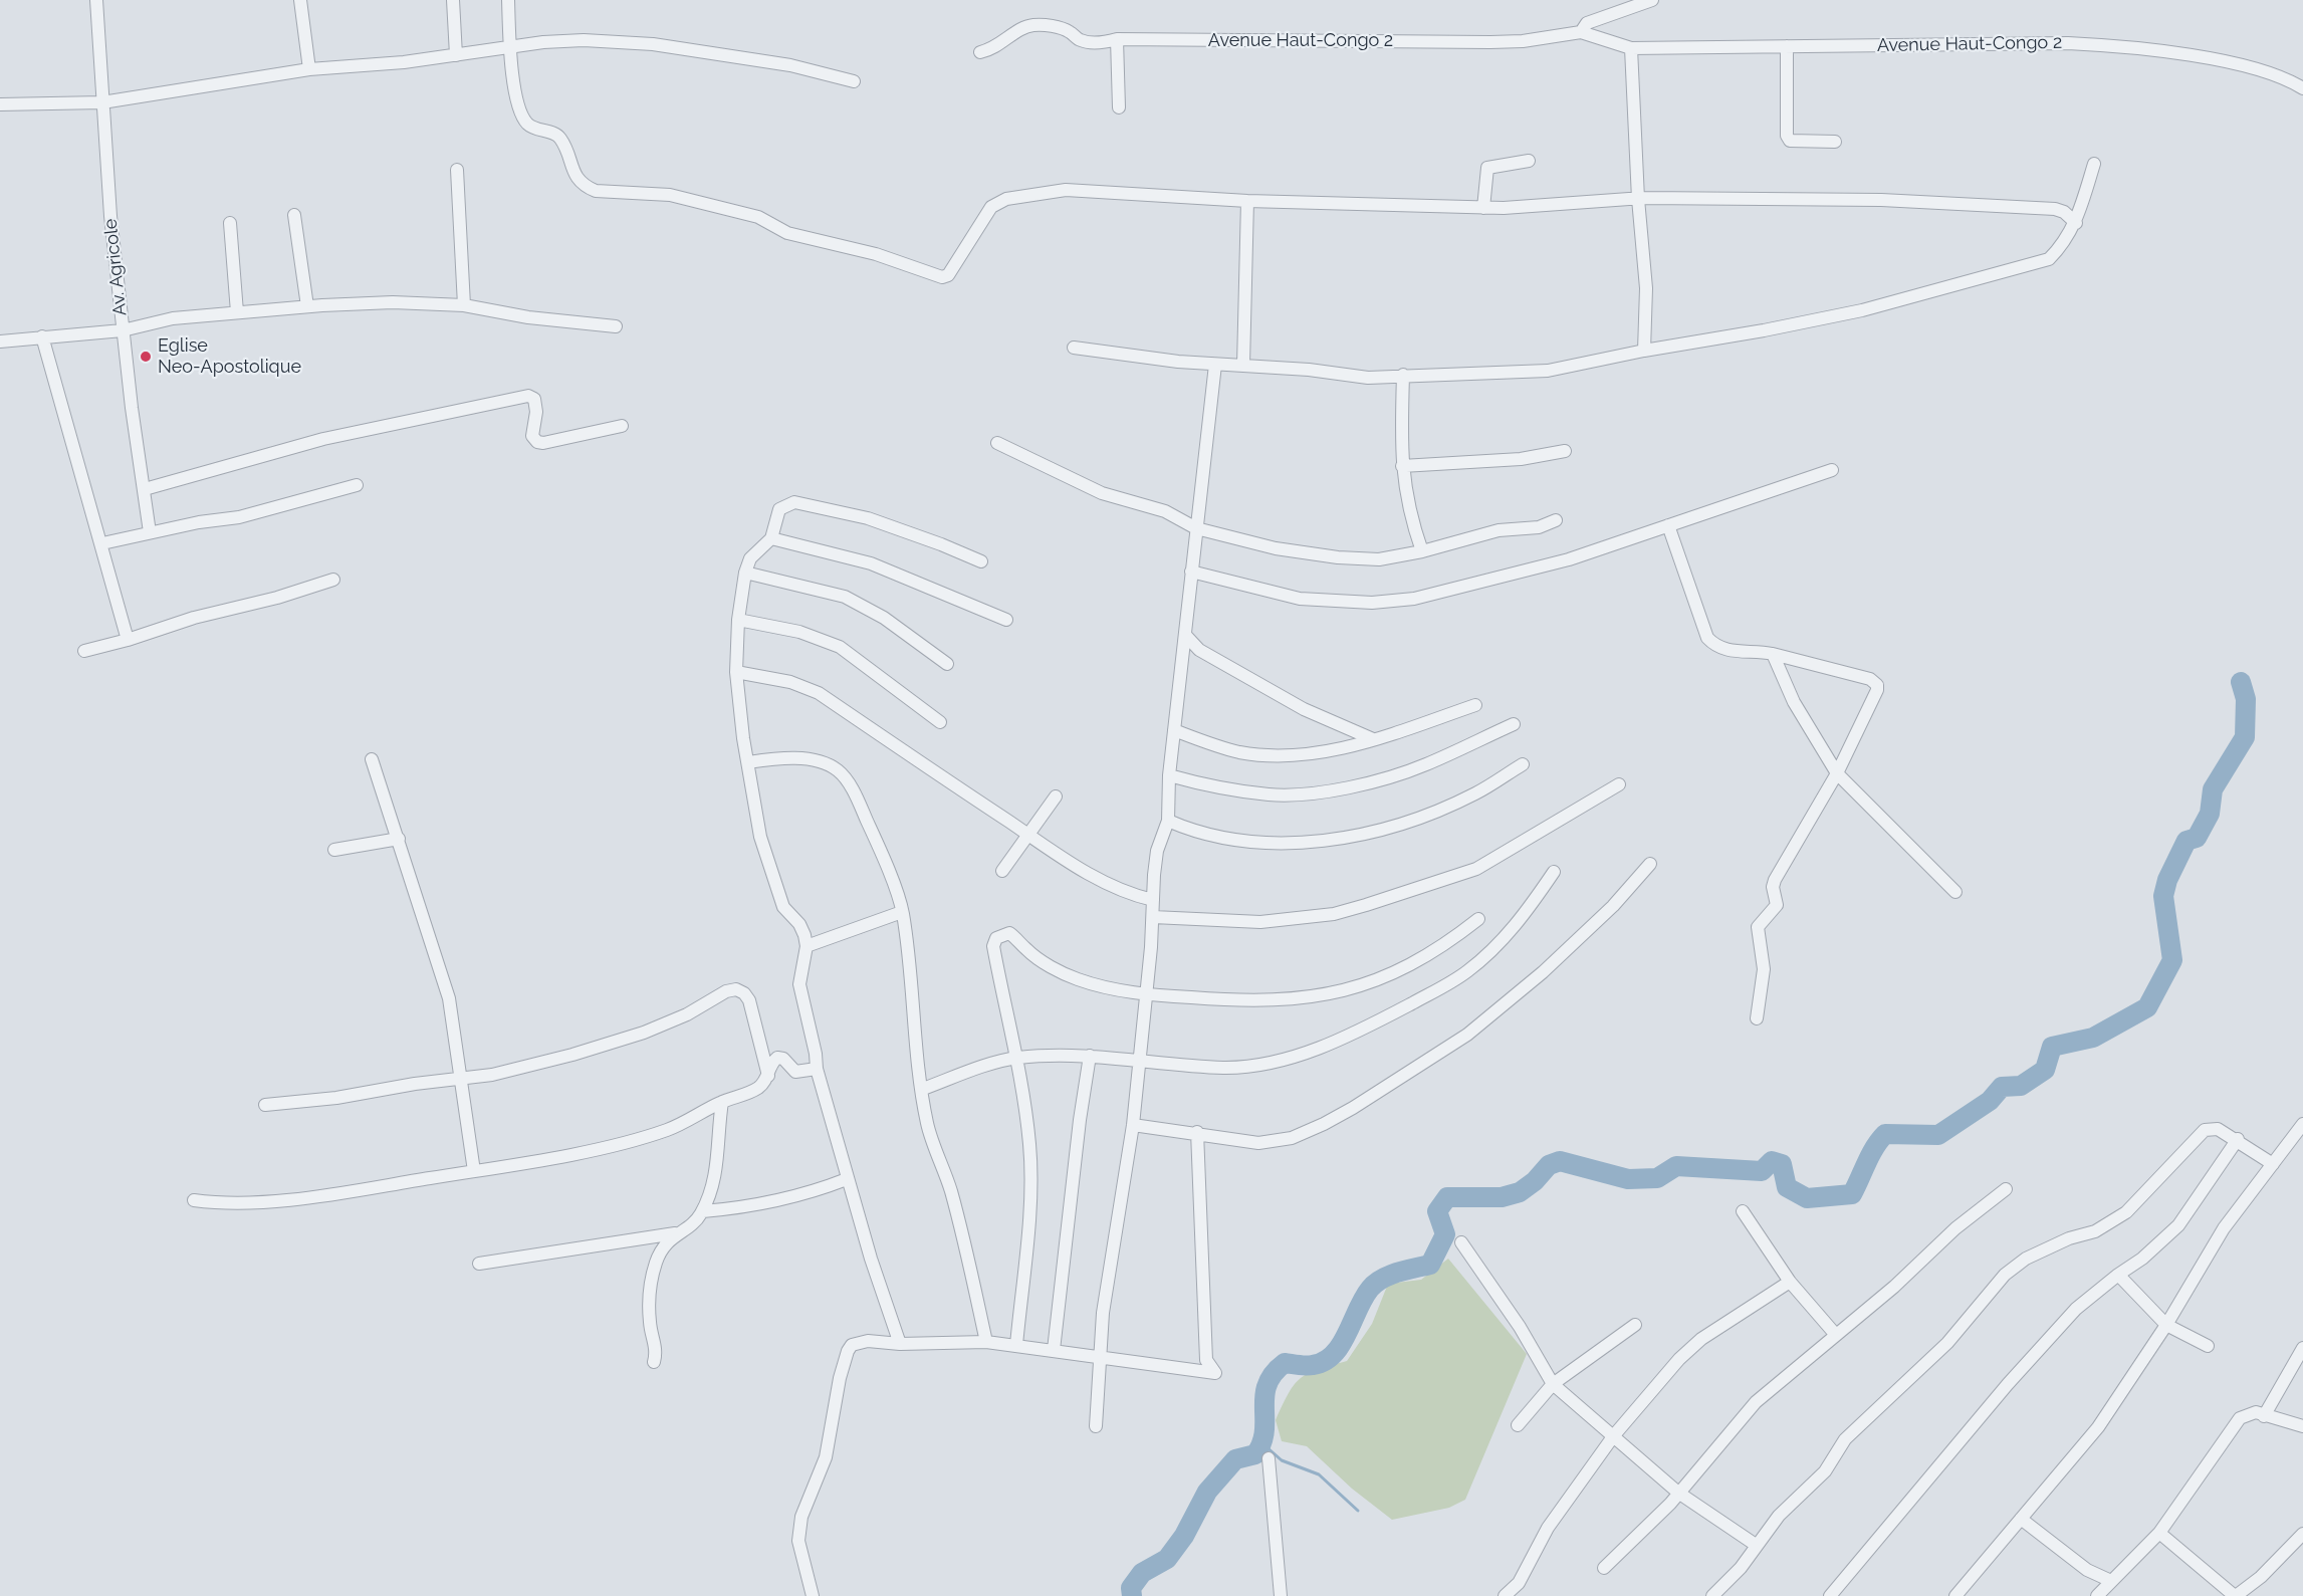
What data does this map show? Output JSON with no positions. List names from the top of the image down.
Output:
{
  "streets": {
    "street": ["Avenue Haut-Congo 2", "Av. Agricole"]
  },
  "places": ["Eglise Neo-Apostolique"]
}
